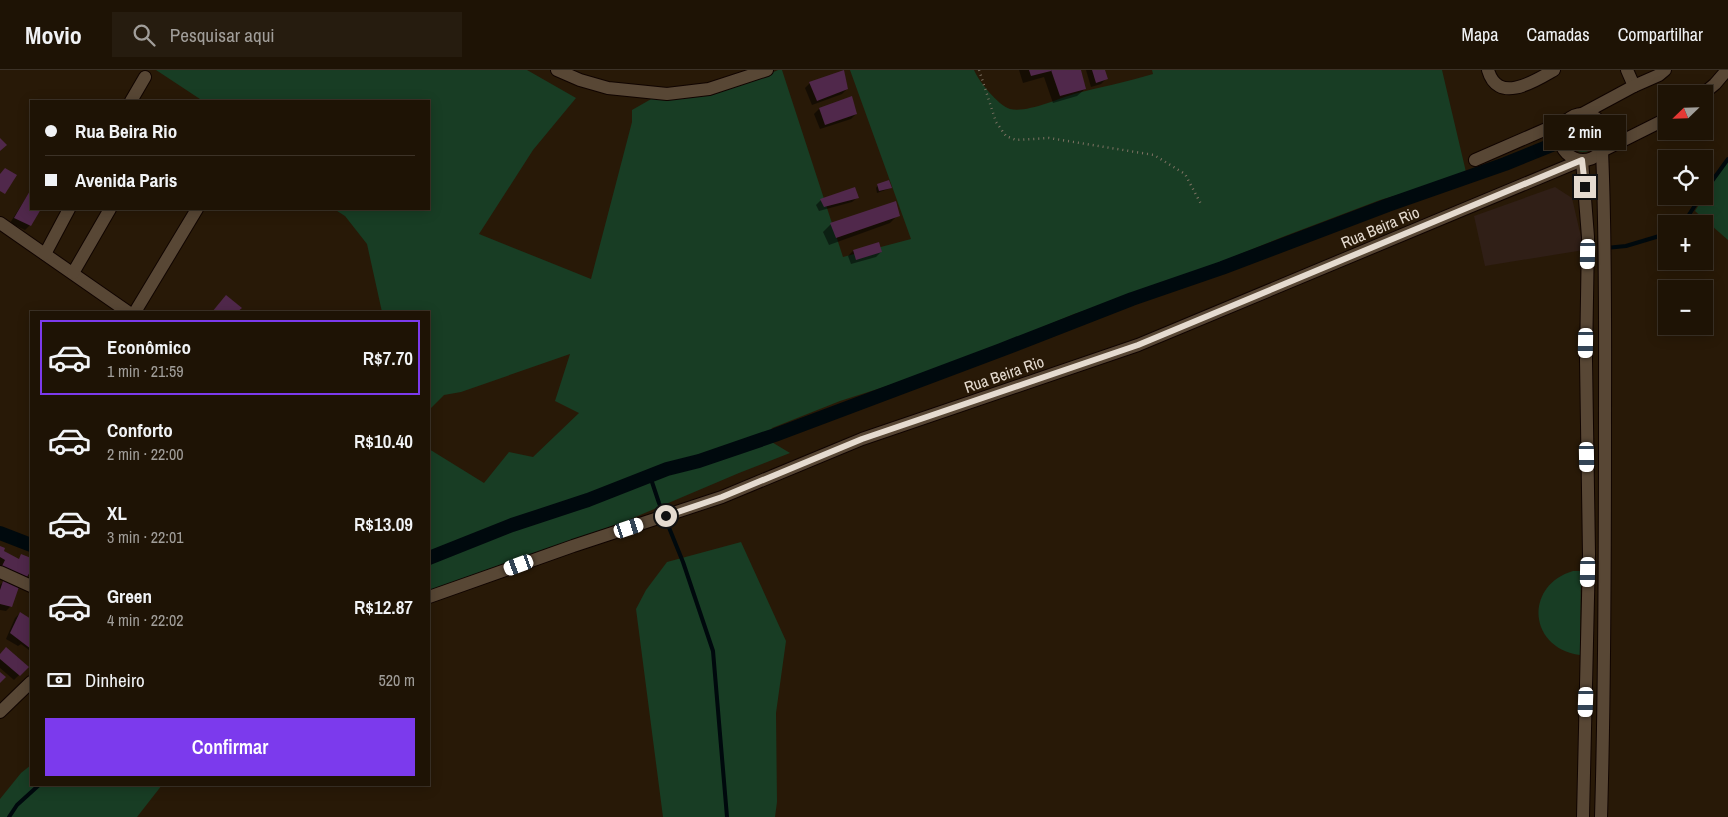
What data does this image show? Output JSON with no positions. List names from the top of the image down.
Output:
{
  "streets": {
    "street": ["Rua Beira Rio"]
  },
  "north": "bottom left",
  "page": {
    "header": "Movio",
    "search": "Pesquisar aqui",
    "nav": ["Mapa", "Camadas", "Compartilhar"],
    "map_buttons": ["+", "−"],
    "banner": ["Rua Beira Rio", "Avenida Paris"],
    "bubble": "2 min",
    "list": [
      {
        "name": "Econômico",
        "note": "1 min · 21:59",
        "value": "R$7.70"
      },
      {
        "name": "Conforto",
        "note": "2 min · 22:00",
        "value": "R$10.40"
      },
      {
        "name": "XL",
        "note": "3 min · 22:01",
        "value": "R$13.09"
      },
      {
        "name": "Green",
        "note": "4 min · 22:02",
        "value": "R$12.87"
      }
    ],
    "pay": ["Dinheiro", "520 m"],
    "buttons": "Confirmar"
  }
}
